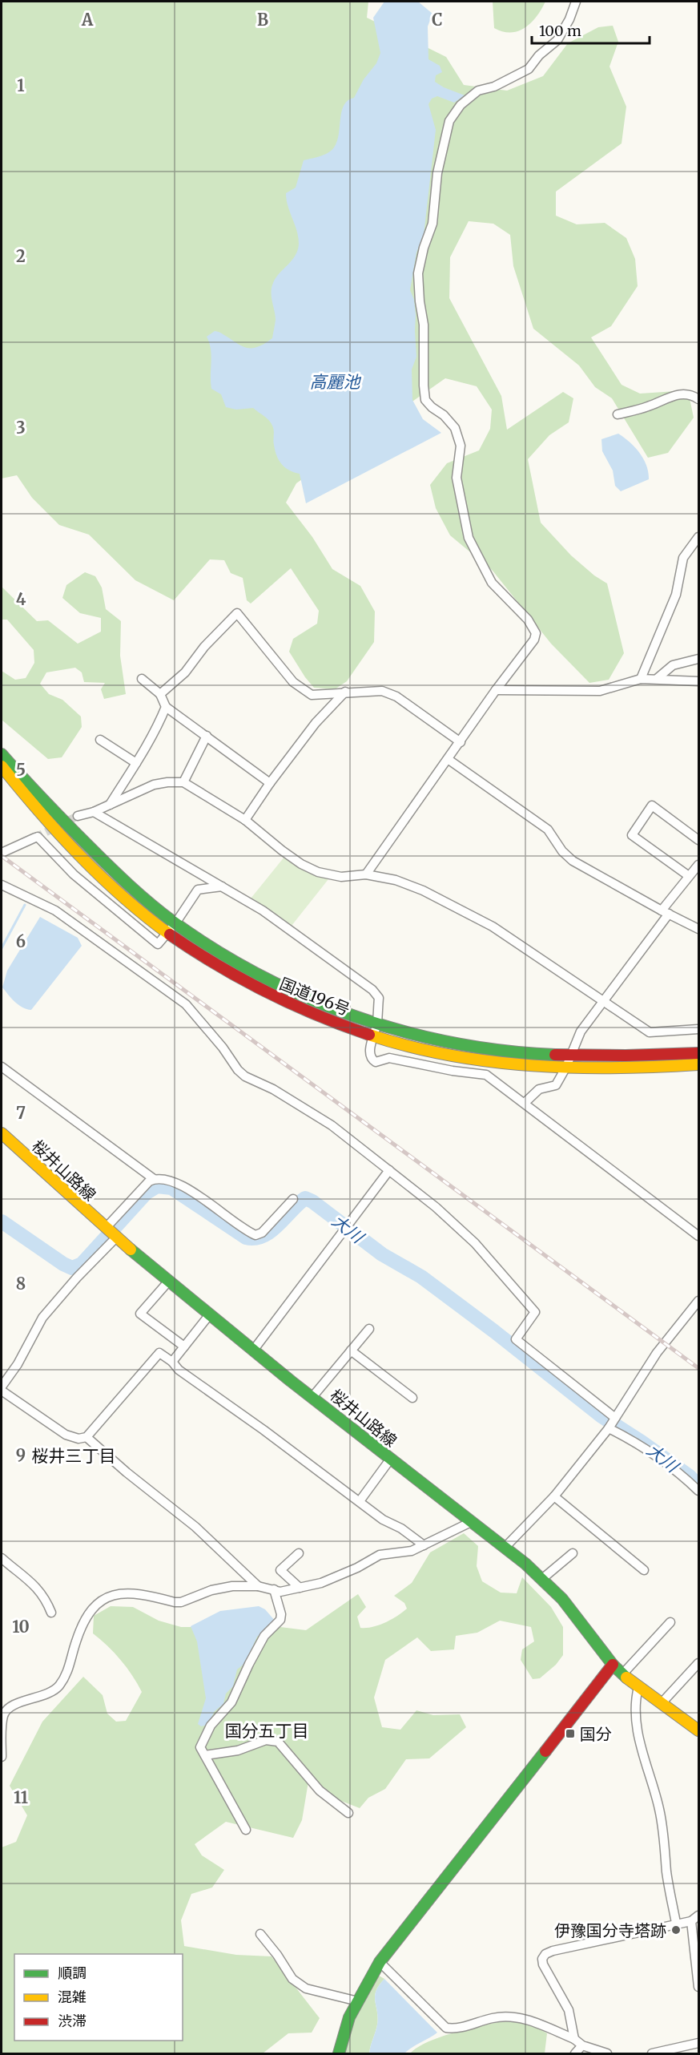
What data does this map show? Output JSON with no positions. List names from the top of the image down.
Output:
{
  "streets": {
    "main road": ["国道196号", "桜井山路線"]
  },
  "districts": ["桜井三丁目", "国分五丁目"],
  "water": ["高麗池", "大川"],
  "places": {
    "transit": ["国分"],
    "other": ["伊豫国分寺塔跡"]
  },
  "legend": ["順調", "混雑", "渋滞"],
  "scale_bar": "100 m",
  "grid": {
    "columns": ["A", "B", "C"],
    "rows": [
      "1",
      "2",
      "3",
      "4",
      "5",
      "6",
      "7",
      "8",
      "9",
      "10",
      "11"
    ]
  }
}
